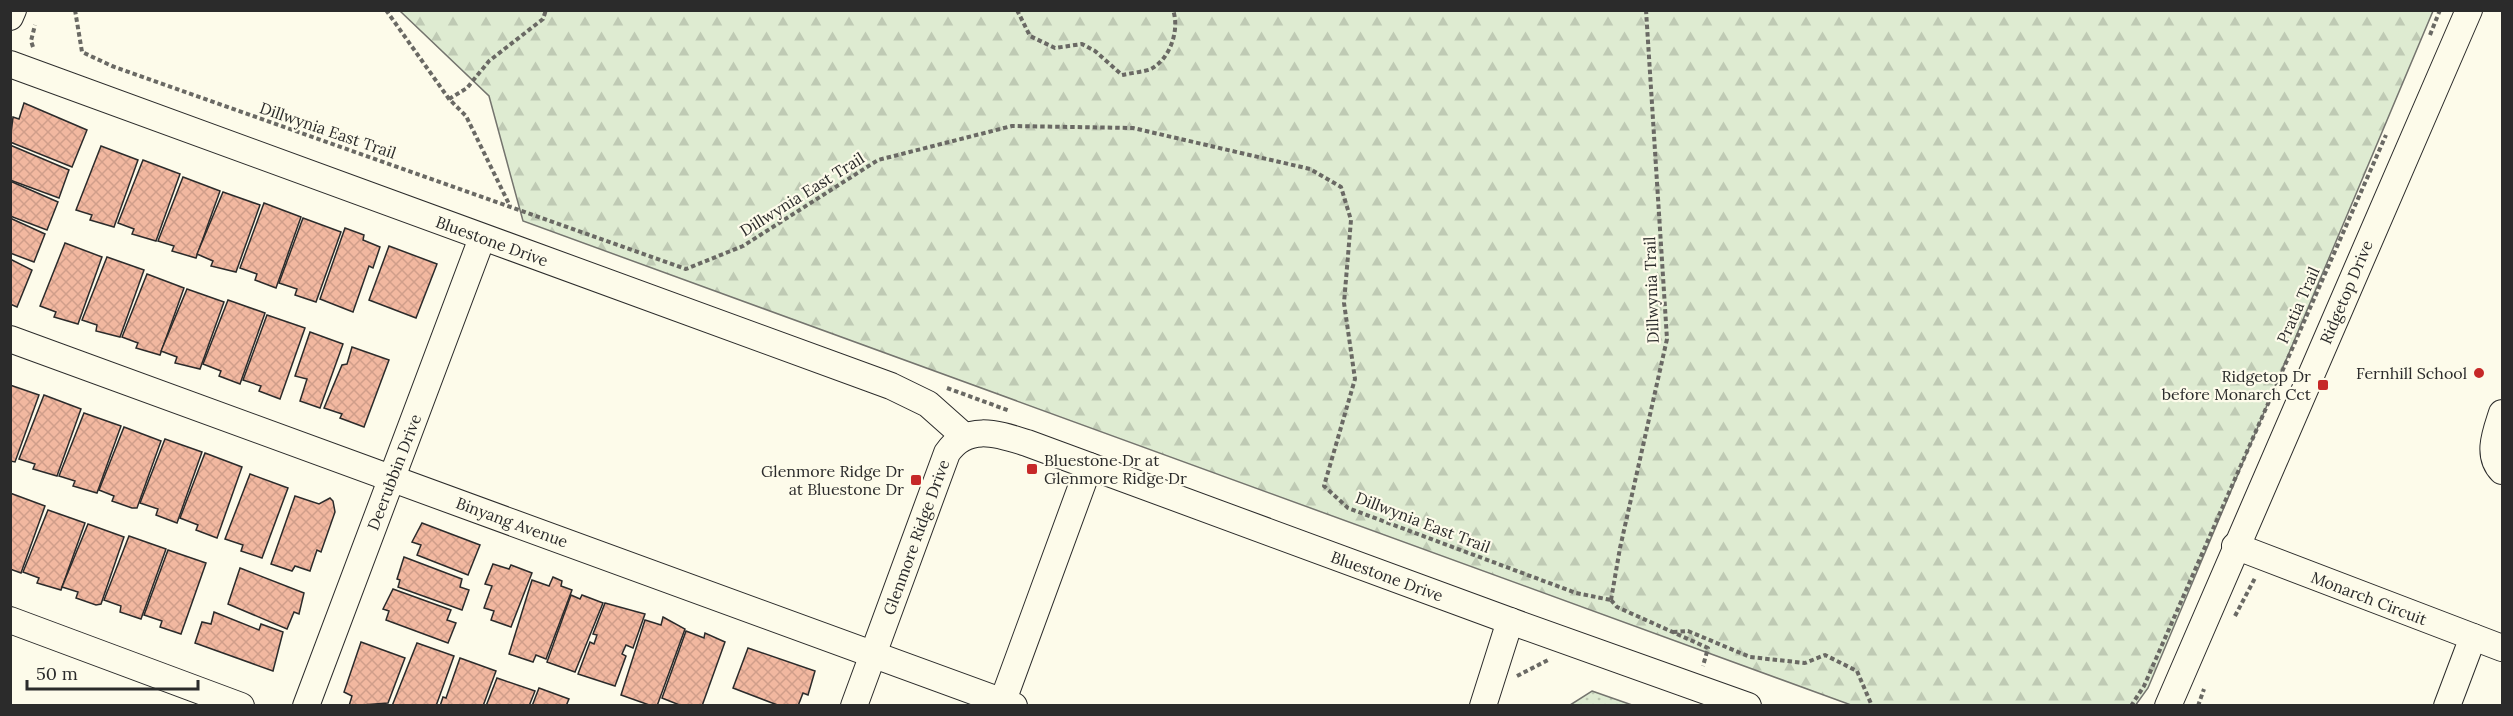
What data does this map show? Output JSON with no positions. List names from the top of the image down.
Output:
{
  "streets": {
    "street": [
      "Bluestone Drive",
      "Ridgetop Drive",
      "Deerubbin Drive",
      "Binyang Avenue",
      "Glenmore Ridge Drive",
      "Monarch Circuit"
    ],
    "path": ["Dillwynia East Trail", "Dillwynia Trail", "Pratia Trail"]
  },
  "crossings": [
    ["Dillwynia East Trail", "Dillwynia Trail"],
    ["Bluestone Drive", "Deerubbin Drive"],
    ["Bluestone Drive", "Glenmore Ridge Drive"],
    ["Ridgetop Drive", "Monarch Circuit"],
    ["Deerubbin Drive", "Binyang Avenue"],
    ["Binyang Avenue", "Glenmore Ridge Drive"]
  ],
  "places": {
    "other": ["Fernhill School"],
    "transit": ["Ridgetop Dr before Monarch Cct", "Bluestone Dr at Glenmore Ridge Dr", "Glenmore Ridge Dr at Bluestone Dr"]
  },
  "scale_bar": "50 m"
}
